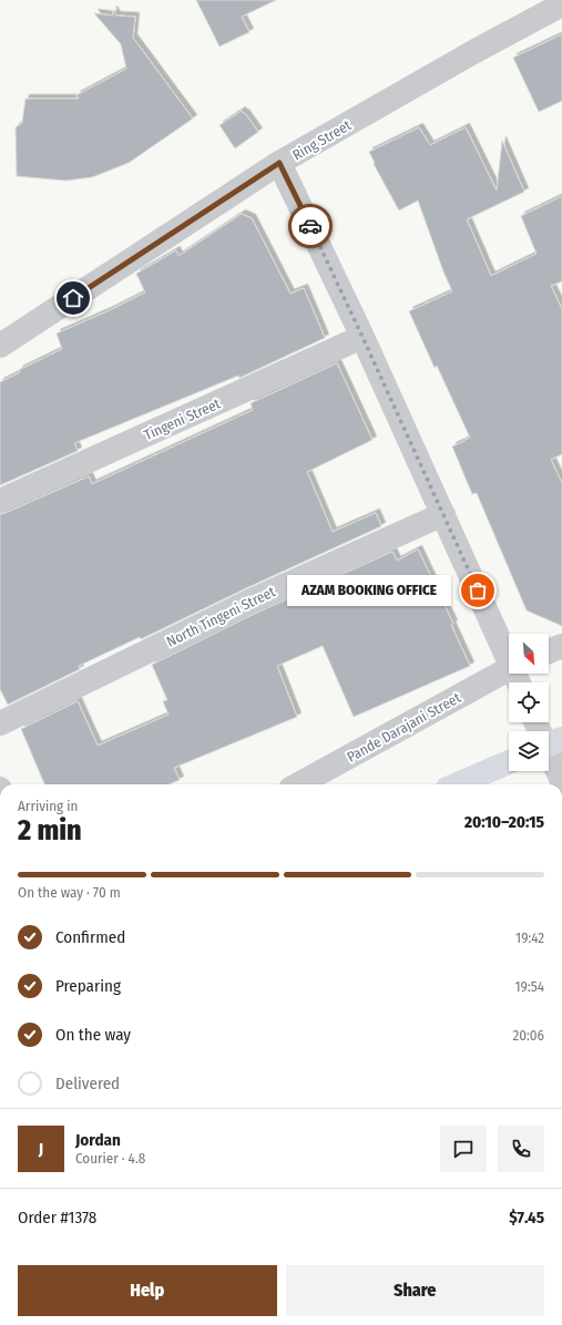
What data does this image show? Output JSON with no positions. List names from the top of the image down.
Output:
{
  "streets": {
    "street": [
      "Ring Street",
      "Tingeni Street",
      "North Tingeni Street",
      "Pande Darajani Street"
    ]
  },
  "places": ["AZAM BOOKING OFFICE"],
  "north": "bottom right",
  "page": {
    "bubble": "AZAM BOOKING OFFICE",
    "heading": ["2 min", "Arriving in", "20:10–20:15"],
    "panel": [
      "Jordan",
      "Courier · 4.8",
      "Order #1378",
      "$7.45"
    ],
    "bar": "On the way · 70 m",
    "list": [
      ["Confirmed", "19:42"],
      ["Preparing", "19:54"],
      ["On the way", "20:06"],
      "Delivered"
    ],
    "round": "J",
    "buttons": ["Help", "Share"]
  }
}
